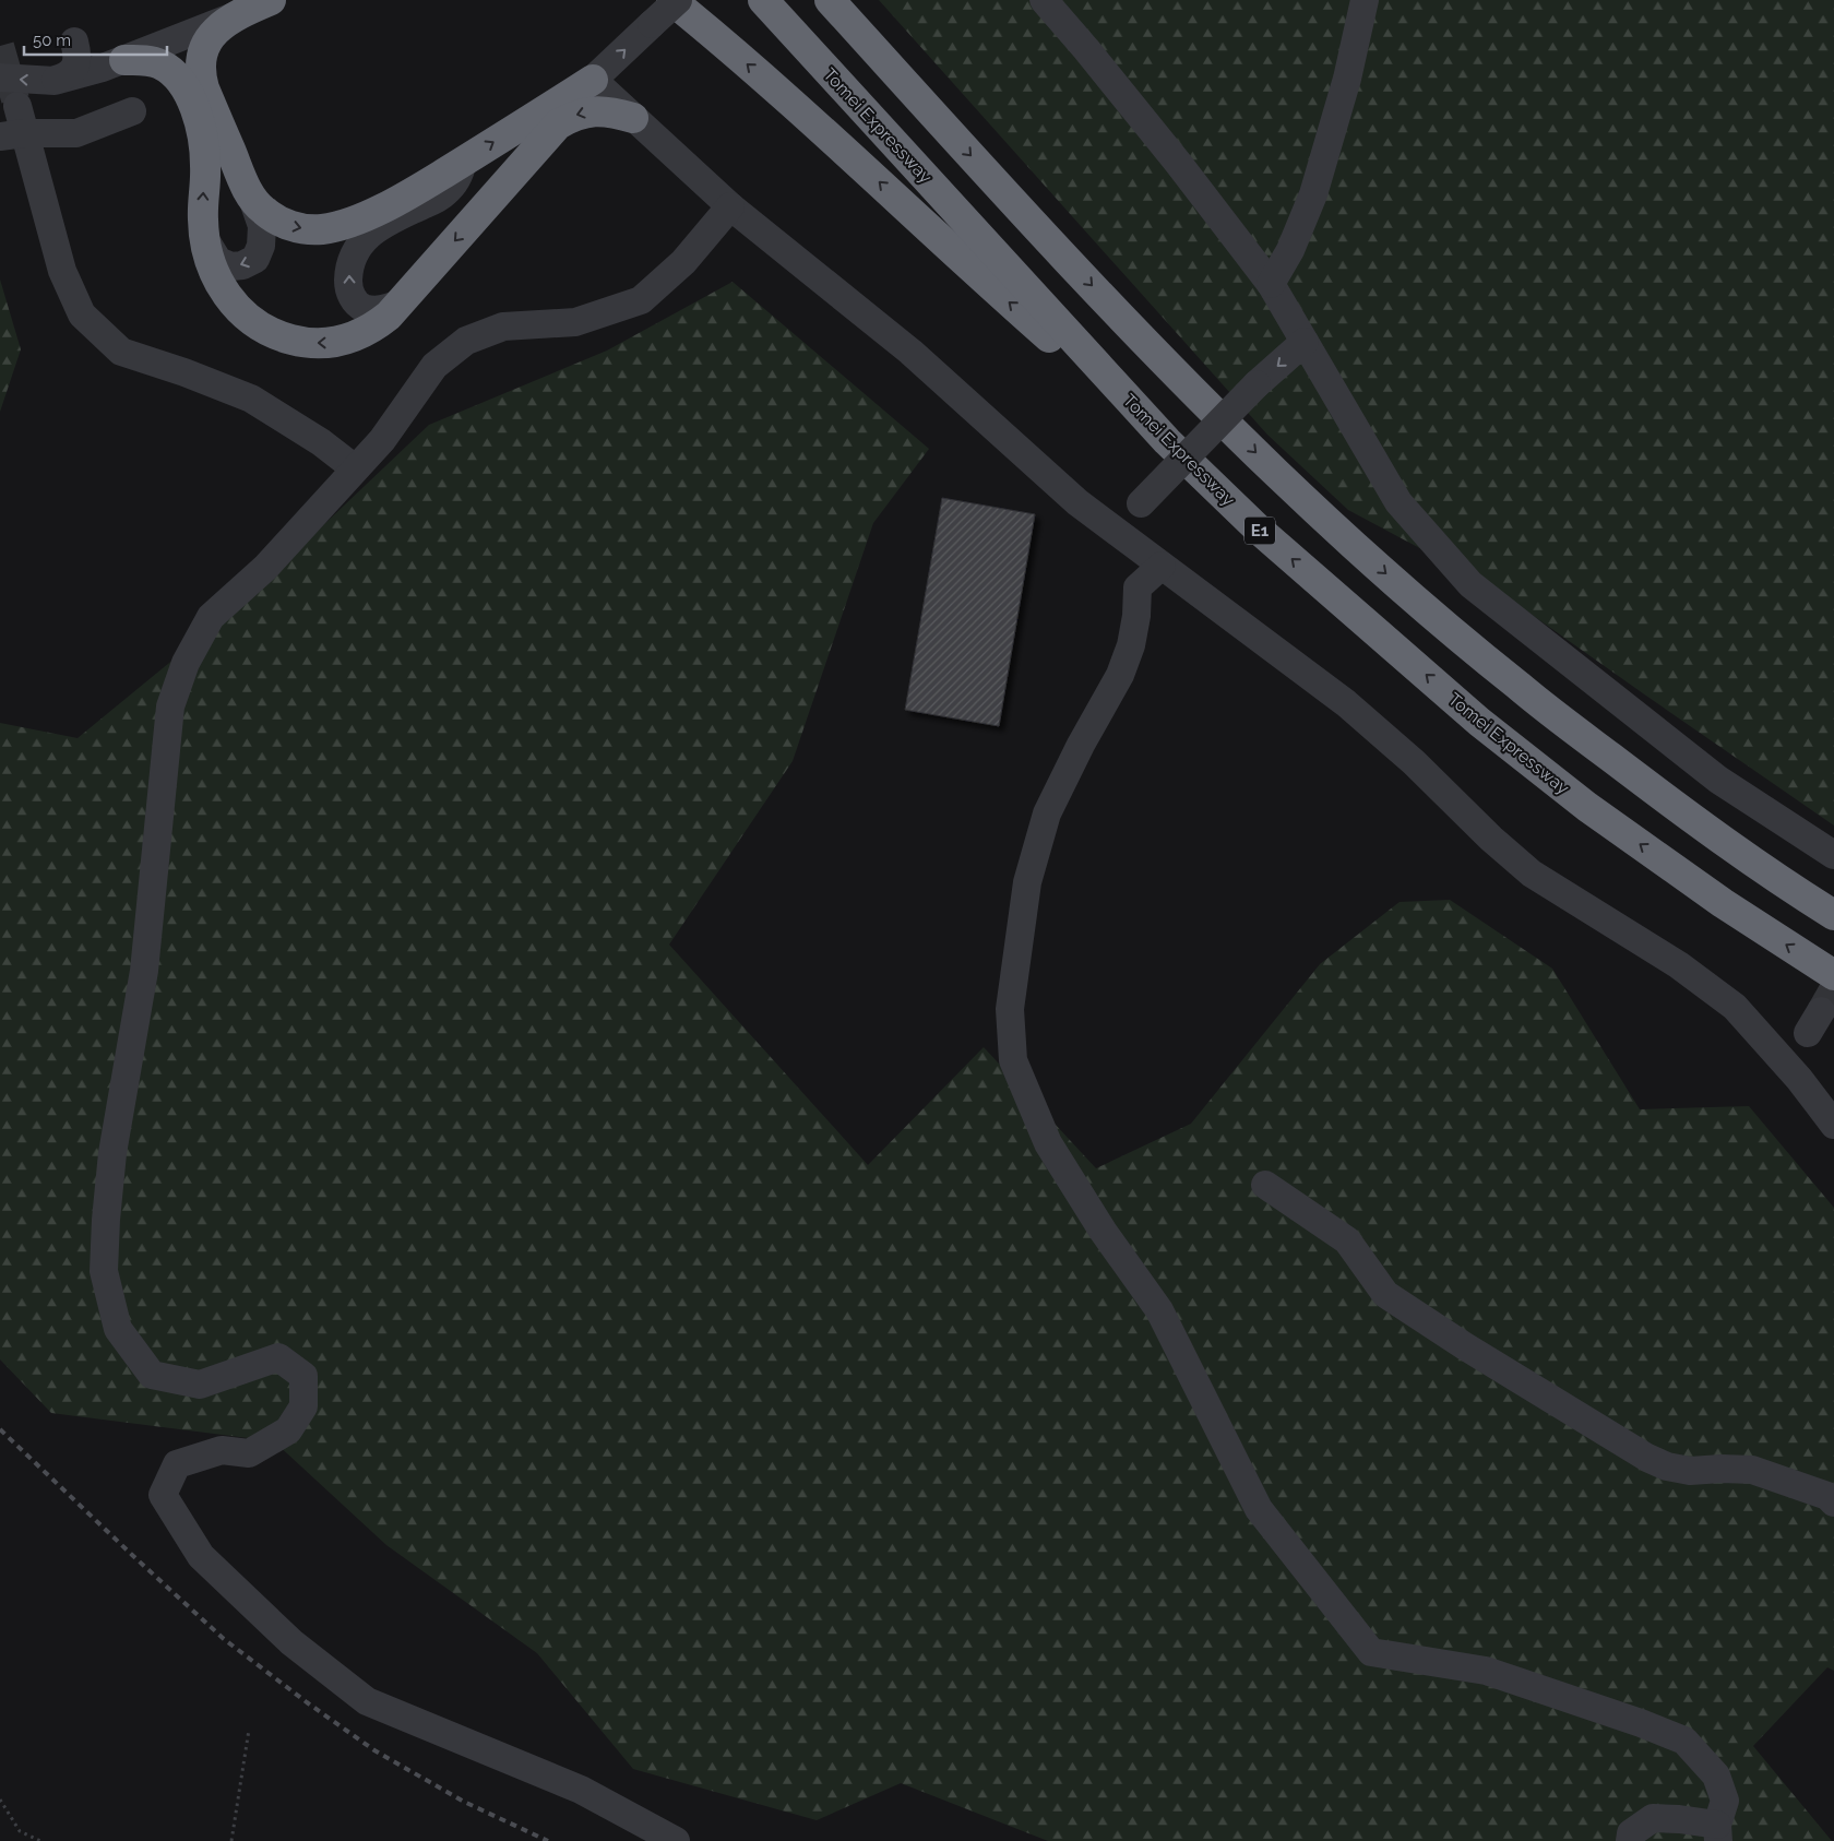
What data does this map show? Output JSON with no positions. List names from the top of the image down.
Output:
{
  "streets": {
    "highway": ["Tomei Expressway", "E1"]
  },
  "scale_bar": "50 m"
}
